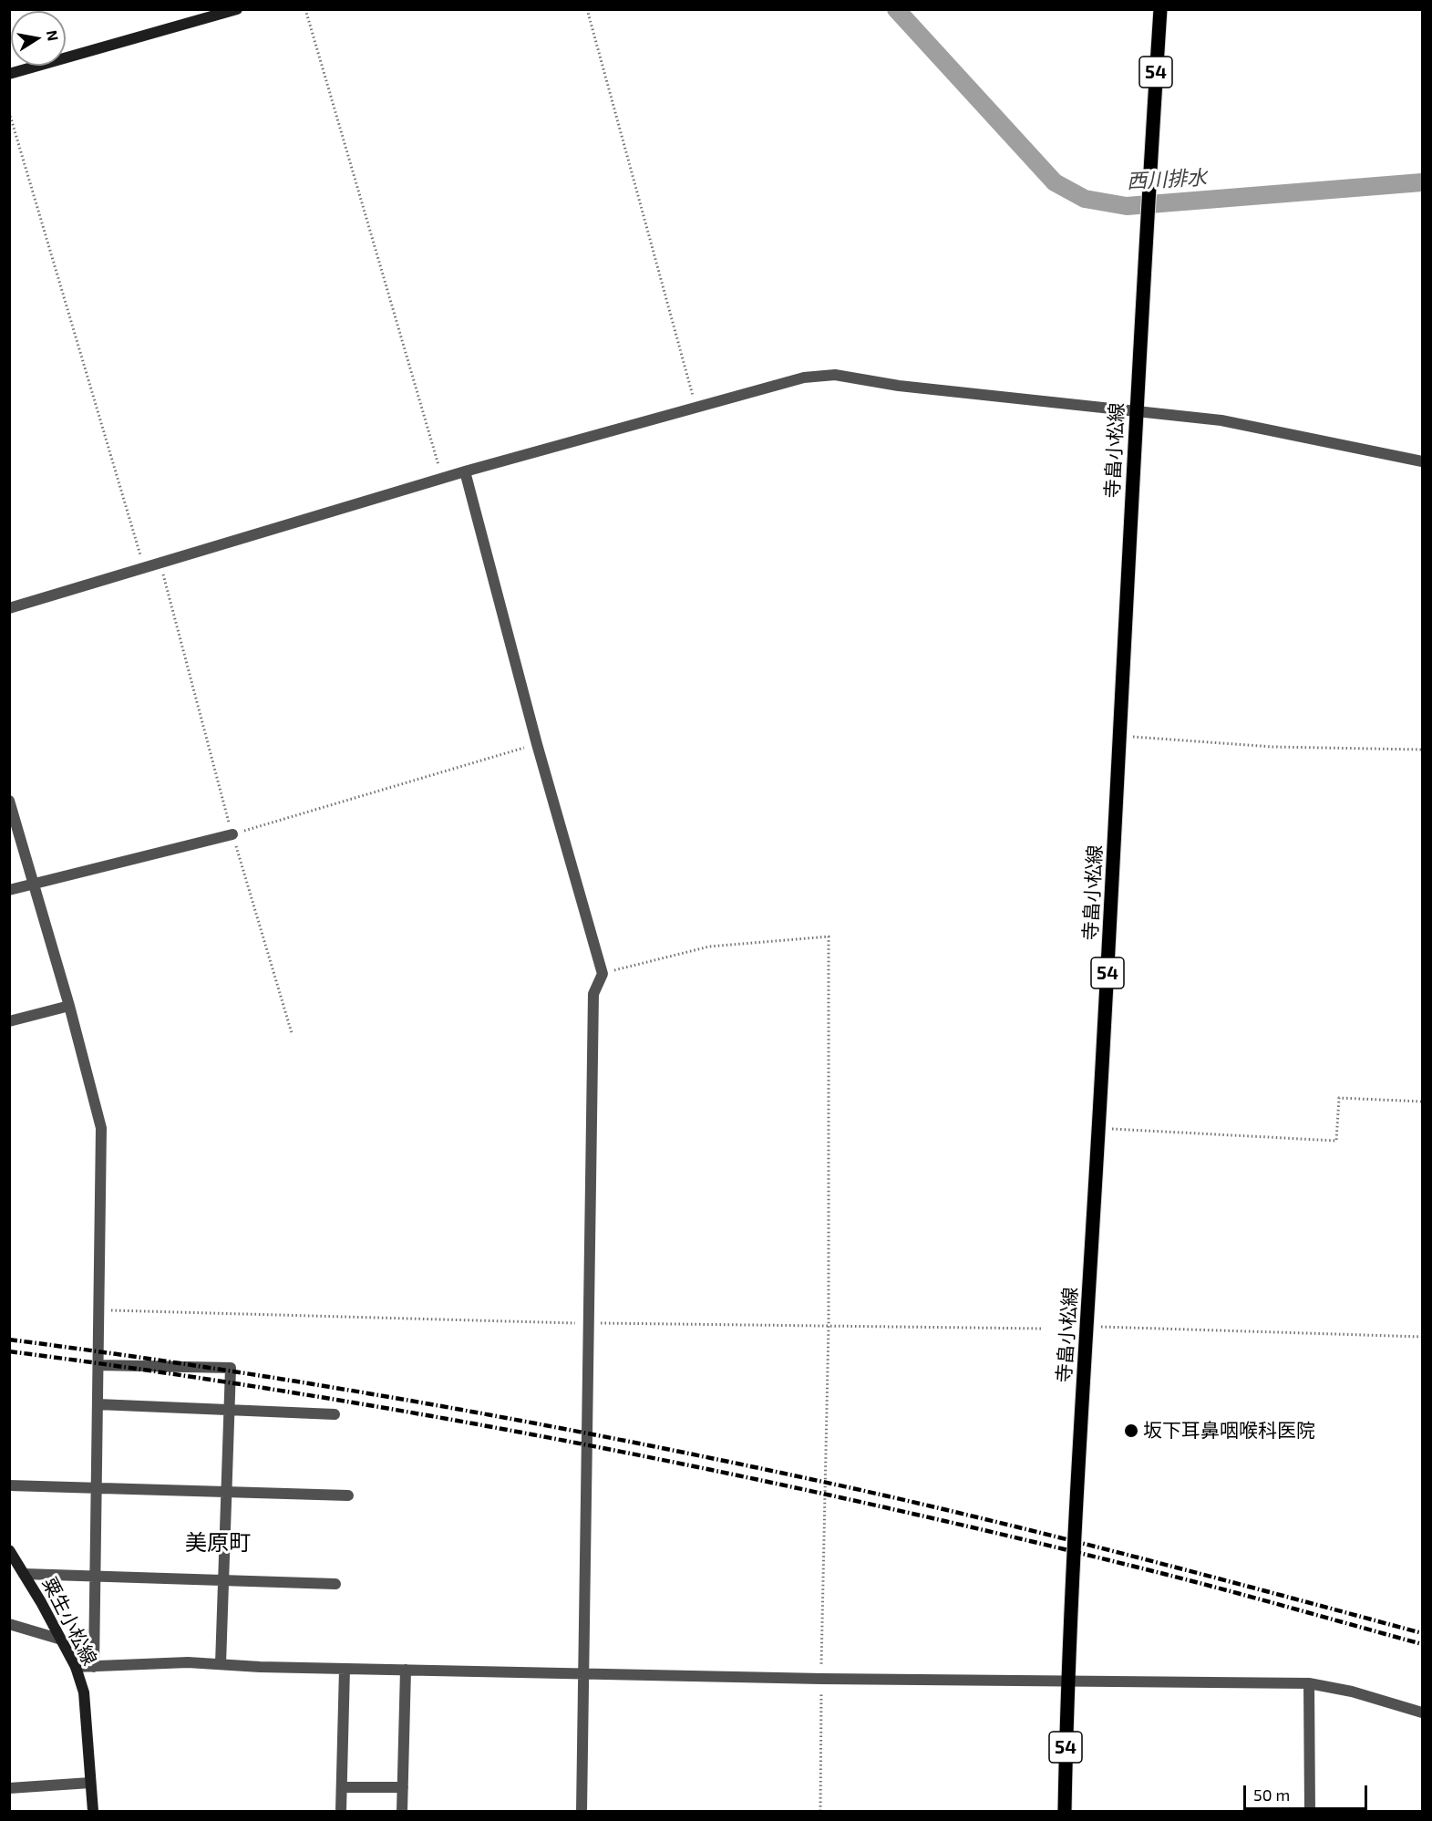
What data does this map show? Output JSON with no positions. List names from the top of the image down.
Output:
{
  "streets": {
    "main road": ["54", "寺畠小松線", "粟生小松線"]
  },
  "districts": ["美原町"],
  "water": ["西川排水"],
  "places": ["坂下耳鼻咽喉科医院"],
  "scale_bar": "50 m",
  "north": "right"
}
